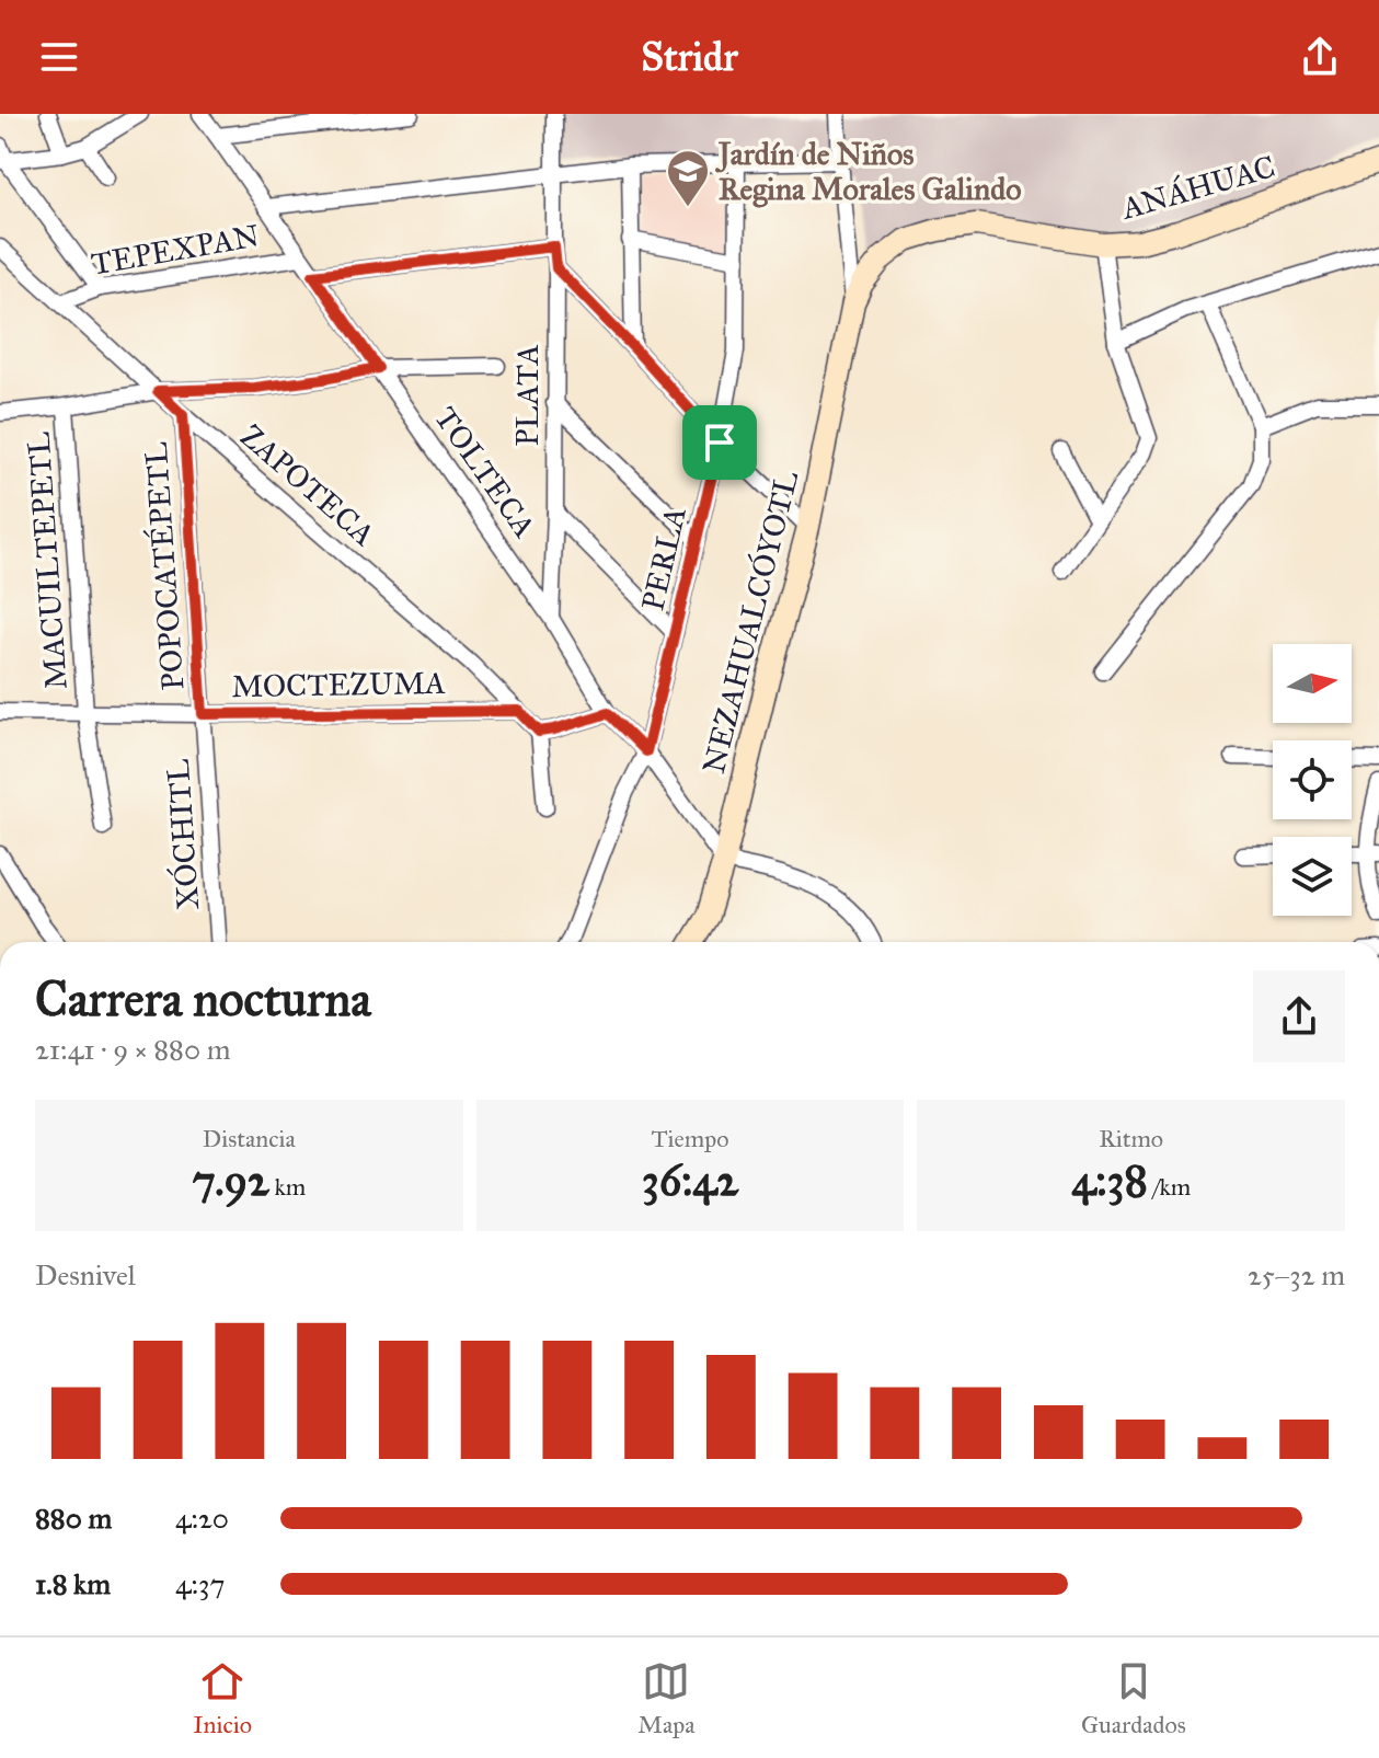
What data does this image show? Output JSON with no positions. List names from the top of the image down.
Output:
{
  "streets": {
    "main road": ["ANÁHUAC", "NEZAHUALCÓYOTL"],
    "street": [
      "TEPEXPAN",
      "PLATA",
      "TOLTECA",
      "ZAPOTECA",
      "PERLA",
      "MACUILTEPETL",
      "POPOCATÉPETL",
      "MOCTEZUMA",
      "XÓCHITL"
    ]
  },
  "crossings": [
    ["ANÁHUAC", "NEZAHUALCÓYOTL"],
    ["TEPEXPAN", "TOLTECA"],
    ["TEPEXPAN", "ZAPOTECA"],
    ["PLATA", "TOLTECA"],
    ["TOLTECA", "PERLA"],
    ["TOLTECA", "NEZAHUALCÓYOTL"],
    ["ZAPOTECA", "POPOCATÉPETL"],
    ["ZAPOTECA", "MOCTEZUMA"],
    ["MACUILTEPETL", "MOCTEZUMA"],
    ["POPOCATÉPETL", "MOCTEZUMA"],
    ["POPOCATÉPETL", "XÓCHITL"],
    ["MOCTEZUMA", "XÓCHITL"]
  ],
  "places": {
    "school or university": ["Jardín de Niños Regina Morales Galindo"]
  },
  "north": "right",
  "page": {
    "header": "Stridr",
    "heading": ["Carrera nocturna", "21:41 · 9 × 880 m"],
    "stats": [
      ["Distancia", "7.92 km"],
      ["Tiempo", "36:42"],
      ["Ritmo", "4:38 /km"]
    ],
    "chart": ["Desnivel", "25–32 m"],
    "list": [
      {
        "name": "880 m",
        "note": "4:20"
      },
      {
        "name": "1.8 km",
        "note": "4:37"
      }
    ],
    "tabs": ["Inicio", "Mapa", "Guardados"]
  }
}
